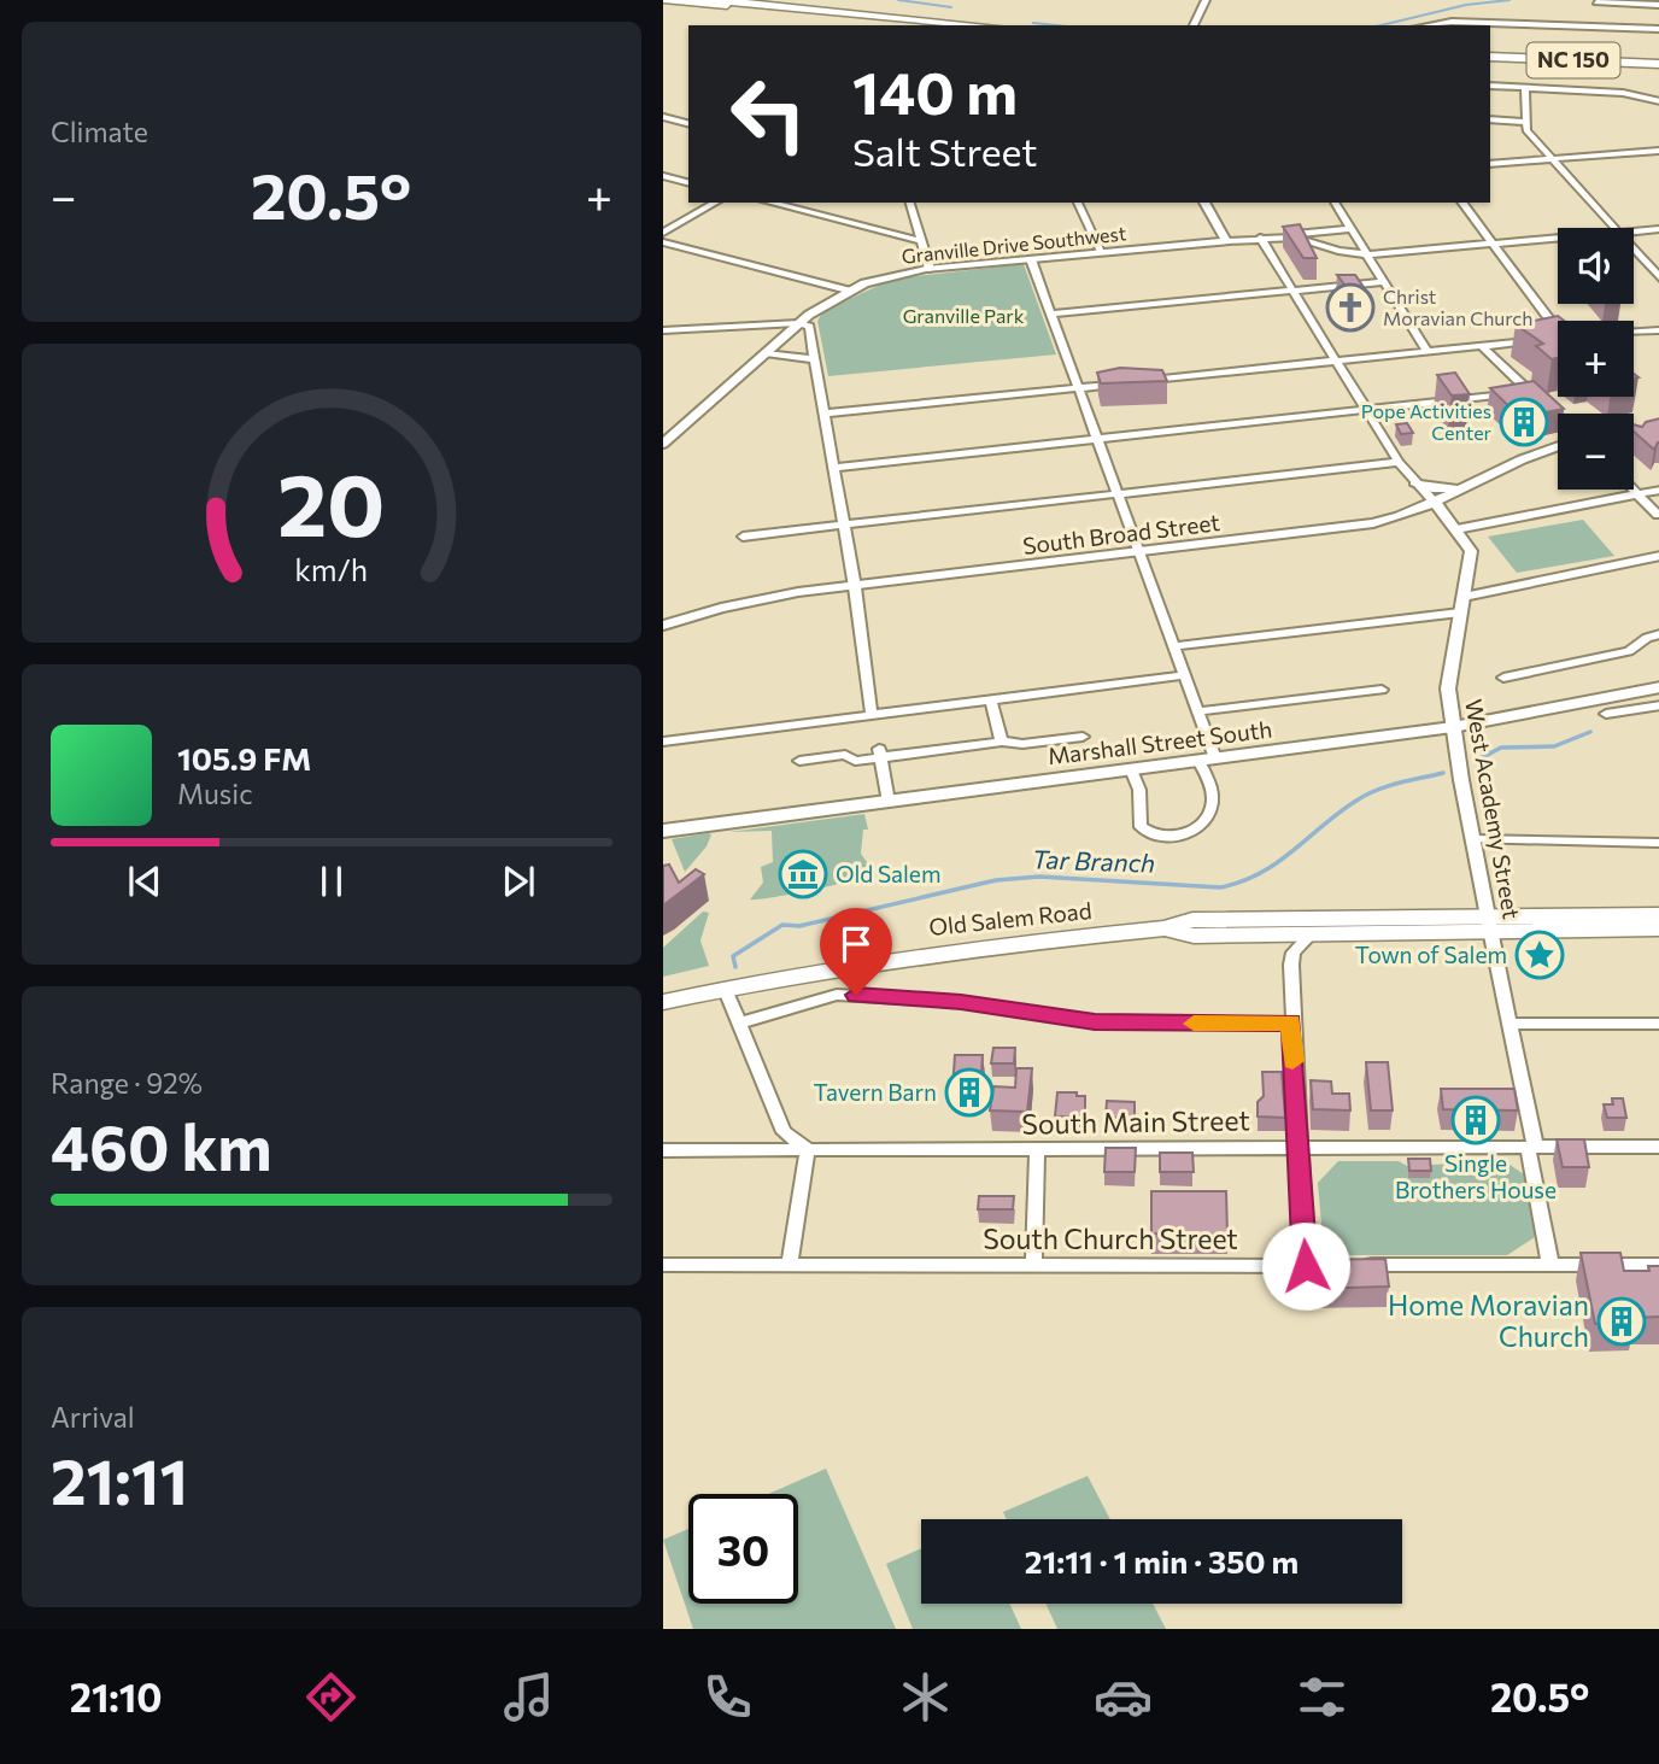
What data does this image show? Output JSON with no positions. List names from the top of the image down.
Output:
{
  "streets": {
    "main road": ["NC 150", "Marshall Street South", "Old Salem Road"],
    "street": [
      "Granville Drive Southwest",
      "South Broad Street",
      "West Academy Street",
      "South Main Street",
      "South Church Street"
    ]
  },
  "crossings": [
    ["Granville Drive Southwest", "West Academy Street"],
    ["South Broad Street", "West Academy Street"],
    ["Marshall Street South", "West Academy Street"],
    ["West Academy Street", "Old Salem Road"],
    ["West Academy Street", "South Main Street"],
    ["West Academy Street", "South Church Street"]
  ],
  "water": ["Tar Branch"],
  "parks": ["Granville Park"],
  "places": {
    "church": ["Christ Moravian Church"],
    "building": [
      "Pope Activities Center",
      "Tavern Barn",
      "Single Brothers House",
      "Home Moravian Church"
    ],
    "museum": ["Old Salem"],
    "place": ["Town of Salem"]
  },
  "page": {
    "tile": [
      "Climate",
      ["Range · 92%", "460 km"],
      ["Arrival", "21:11"]
    ],
    "turn": ["140 m", "Salt Street"],
    "heat": ["−", "20.5°", "+"],
    "map_buttons": ["+", "−"],
    "song": ["105.9 FM", "Music"],
    "limit": "30",
    "trip": "21:11 · 1 min · 350 m",
    "tabs": ["21:10", "20.5°"],
    "gauge": ["20", "km/h"]
  }
}
